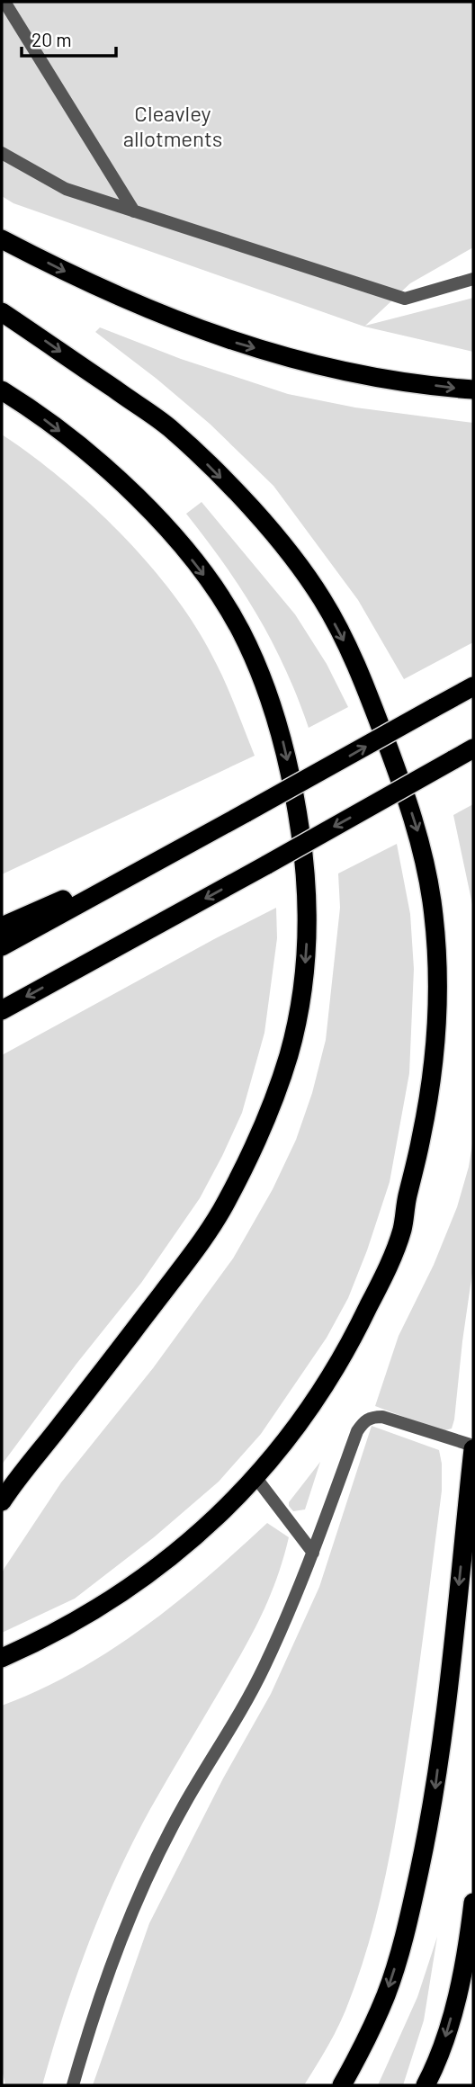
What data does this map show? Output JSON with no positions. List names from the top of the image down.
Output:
{
  "parks": ["Cleavley allotments"],
  "scale_bar": "20 m"
}
